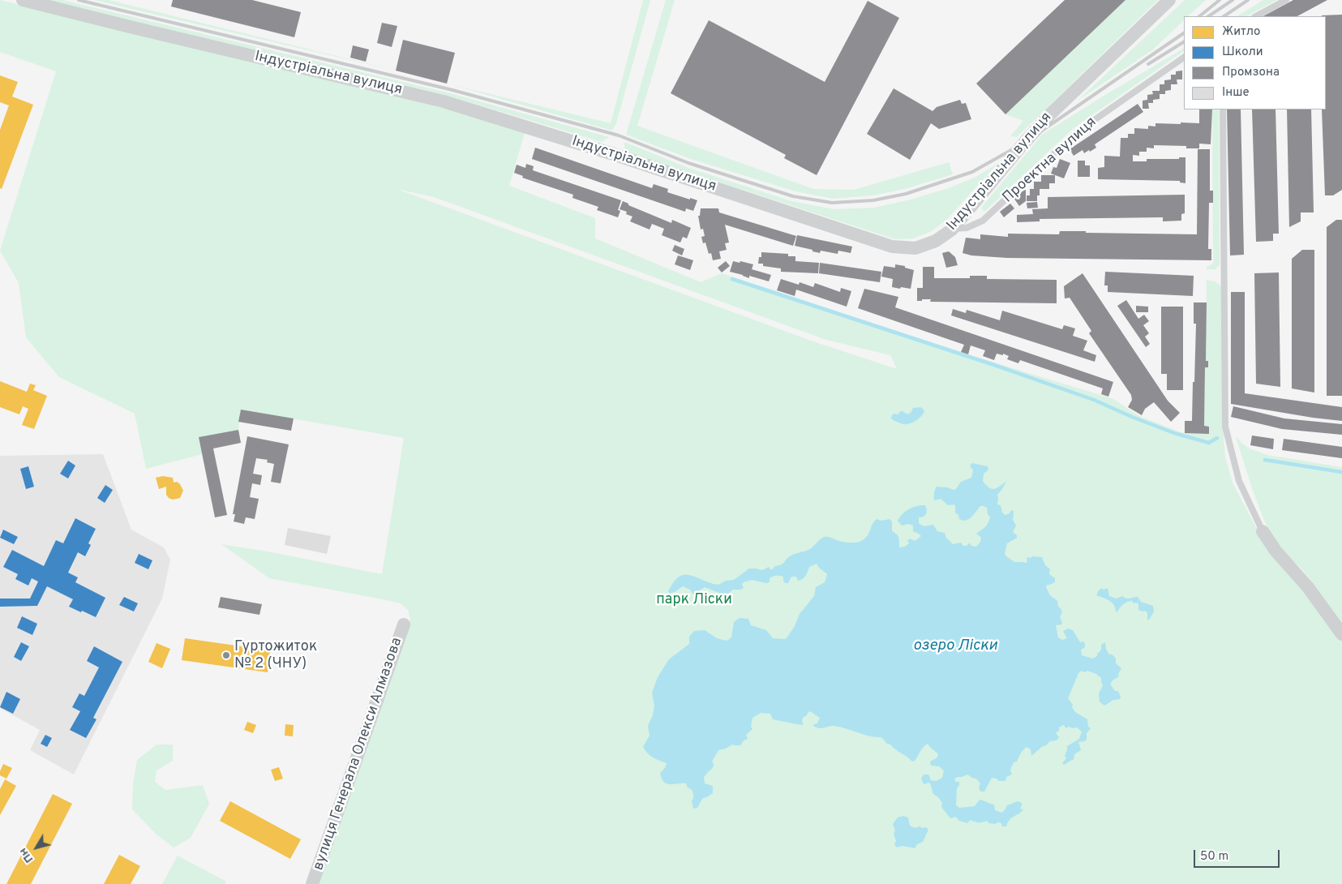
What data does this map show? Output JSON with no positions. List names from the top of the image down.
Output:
{
  "streets": {
    "street": ["Індустріальна вулиця", "вулиця Генерала Олекси Алмазова"],
    "lane": ["Проектна вулиця"]
  },
  "crossings": [
    ["Індустріальна вулиця", "Проектна вулиця"]
  ],
  "water": ["озеро Ліски"],
  "parks": ["парк Ліски"],
  "places": ["Гуртожиток № 2 (ЧНУ)"],
  "legend": [
    "Житло",
    "Школи",
    "Промзона",
    "Інше"
  ],
  "scale_bar": "50 m",
  "north": "bottom left"
}
